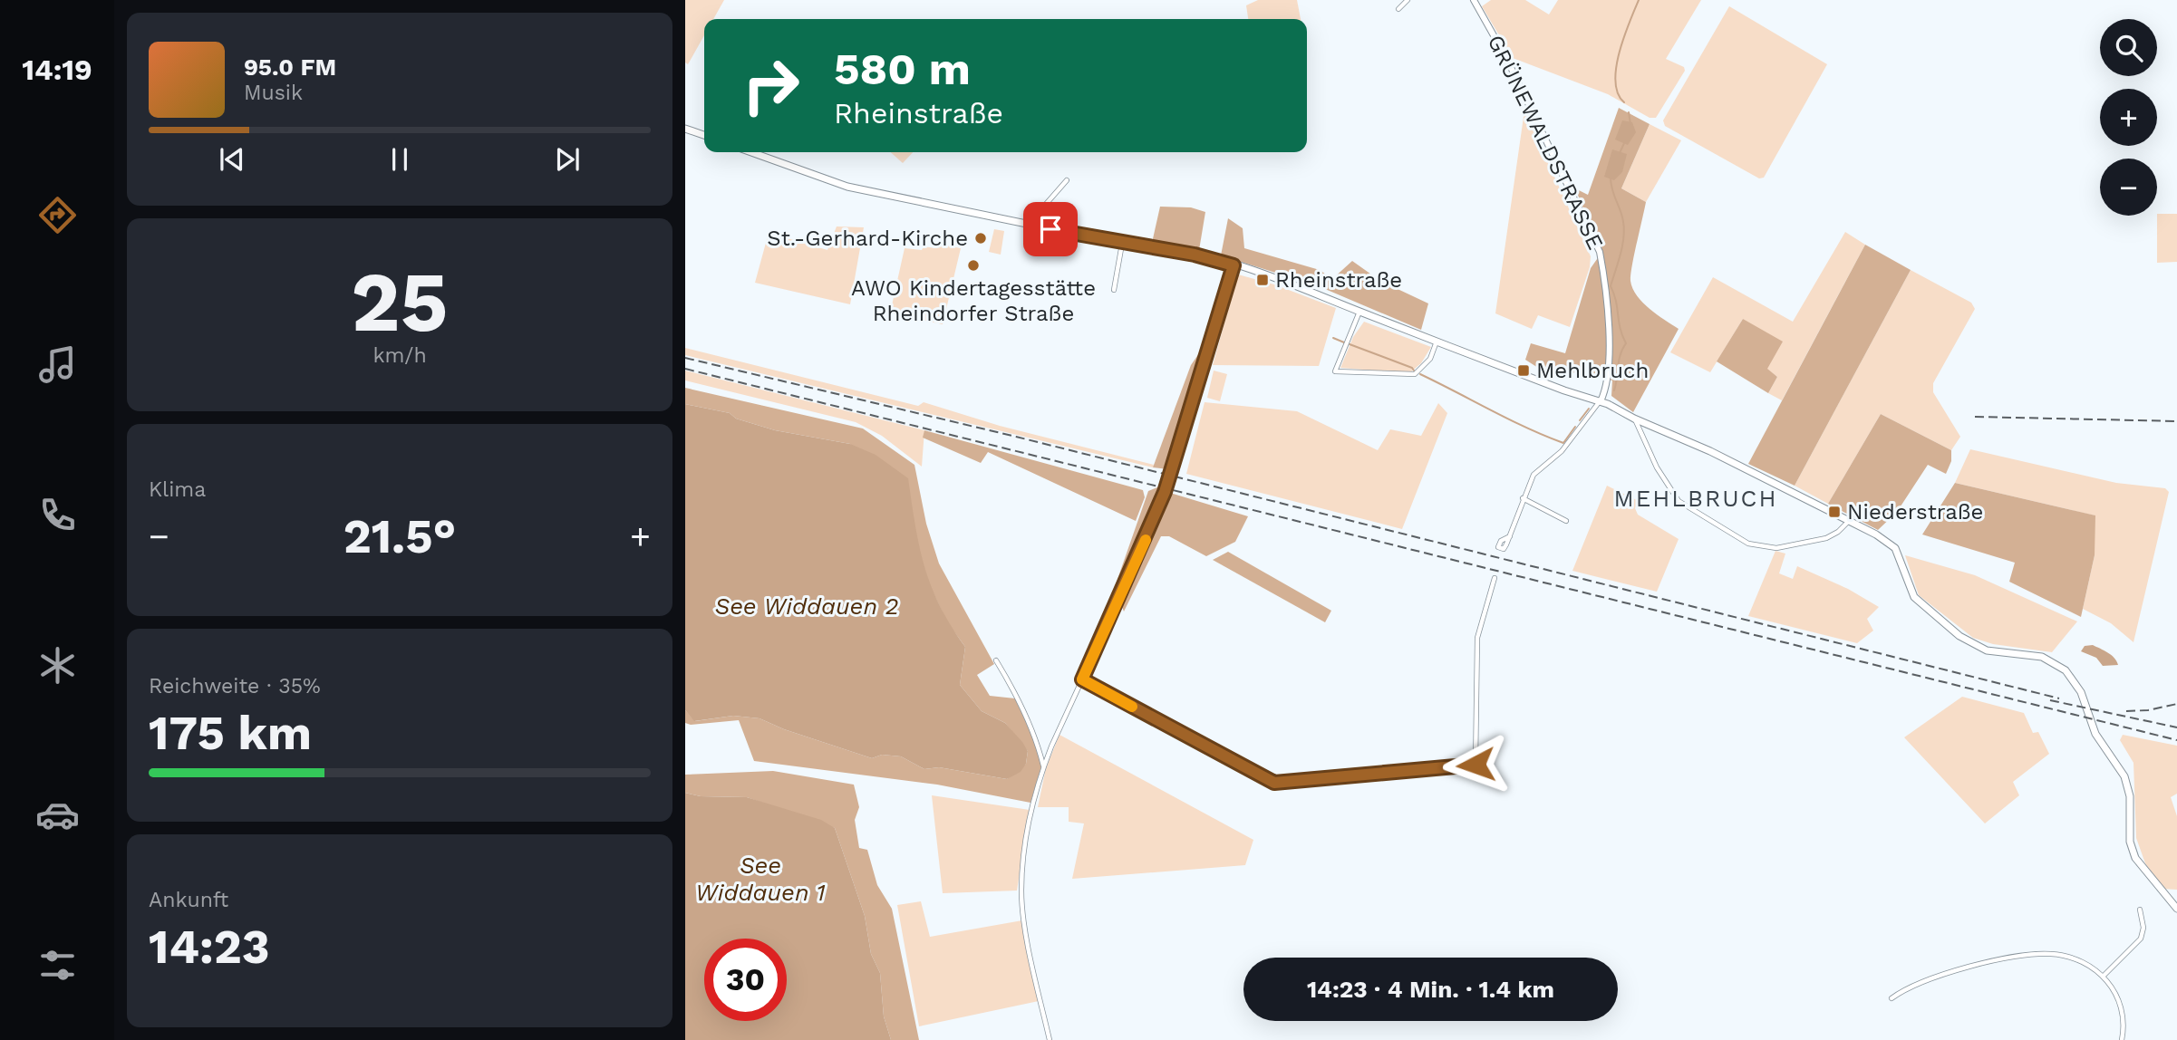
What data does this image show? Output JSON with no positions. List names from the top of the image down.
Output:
{
  "streets": {
    "street": ["GRÜNEWALDSTRASSE"]
  },
  "districts": ["MEHLBRUCH"],
  "water": ["See Widdauen 2", "See Widdauen 1"],
  "places": {
    "other": ["St.-Gerhard-Kirche", "AWO Kindertagesstätte Rheindorfer Straße"],
    "transit": ["Rheinstraße", "Mehlbruch", "Niederstraße"]
  },
  "page": {
    "tabs": "14:19",
    "map_buttons": ["+", "−"],
    "turn": ["580 m", "Rheinstraße"],
    "song": ["95.0 FM", "Musik"],
    "tile": [
      ["25", "km/h"],
      "Klima",
      ["Reichweite · 35%", "175 km"],
      ["Ankunft", "14:23"]
    ],
    "heat": ["−", "21.5°", "+"],
    "limit": "30",
    "trip": "14:23 · 4 Min. · 1.4 km"
  }
}
